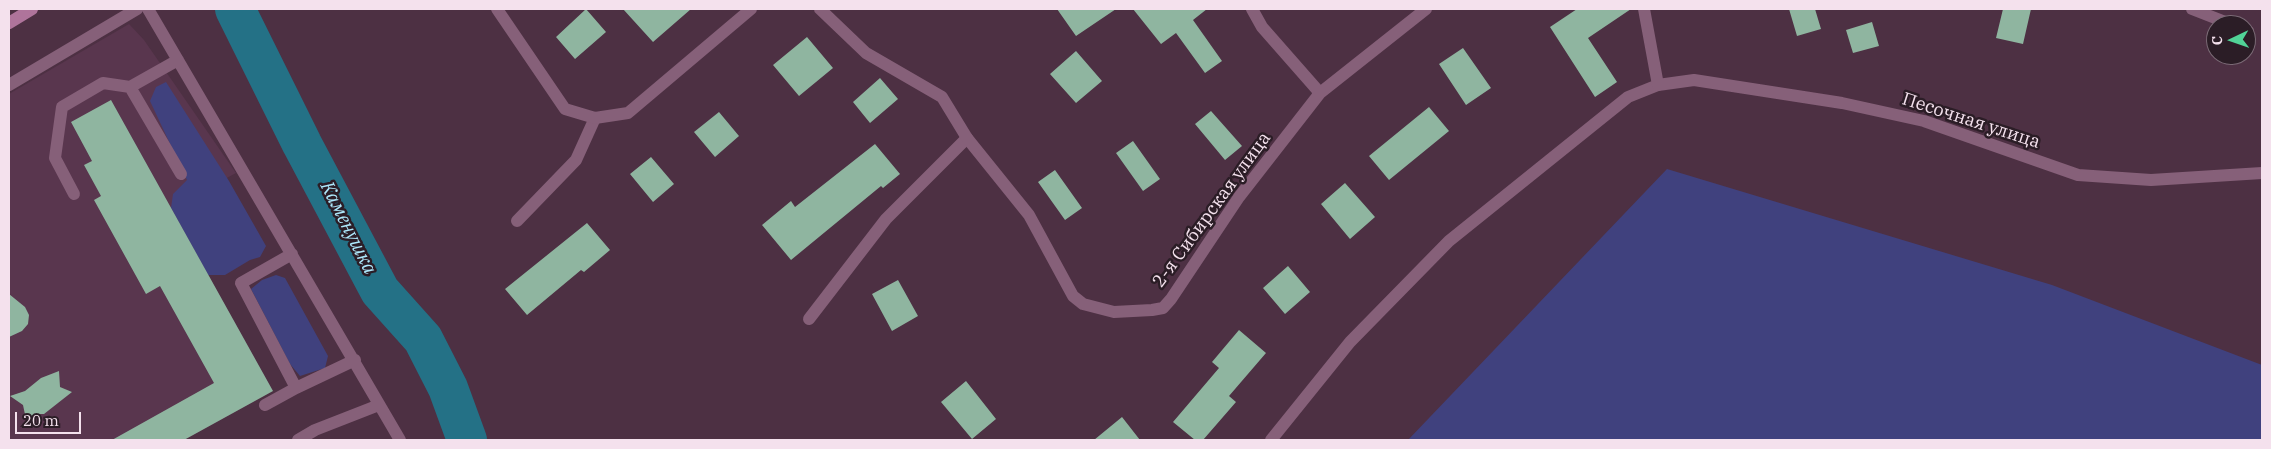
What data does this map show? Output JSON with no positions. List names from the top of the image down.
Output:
{
  "streets": {
    "street": ["Песочная улица", "2-я Сибирская улица"]
  },
  "water": ["Каменушка"],
  "scale_bar": "20 m",
  "north": "left"
}
